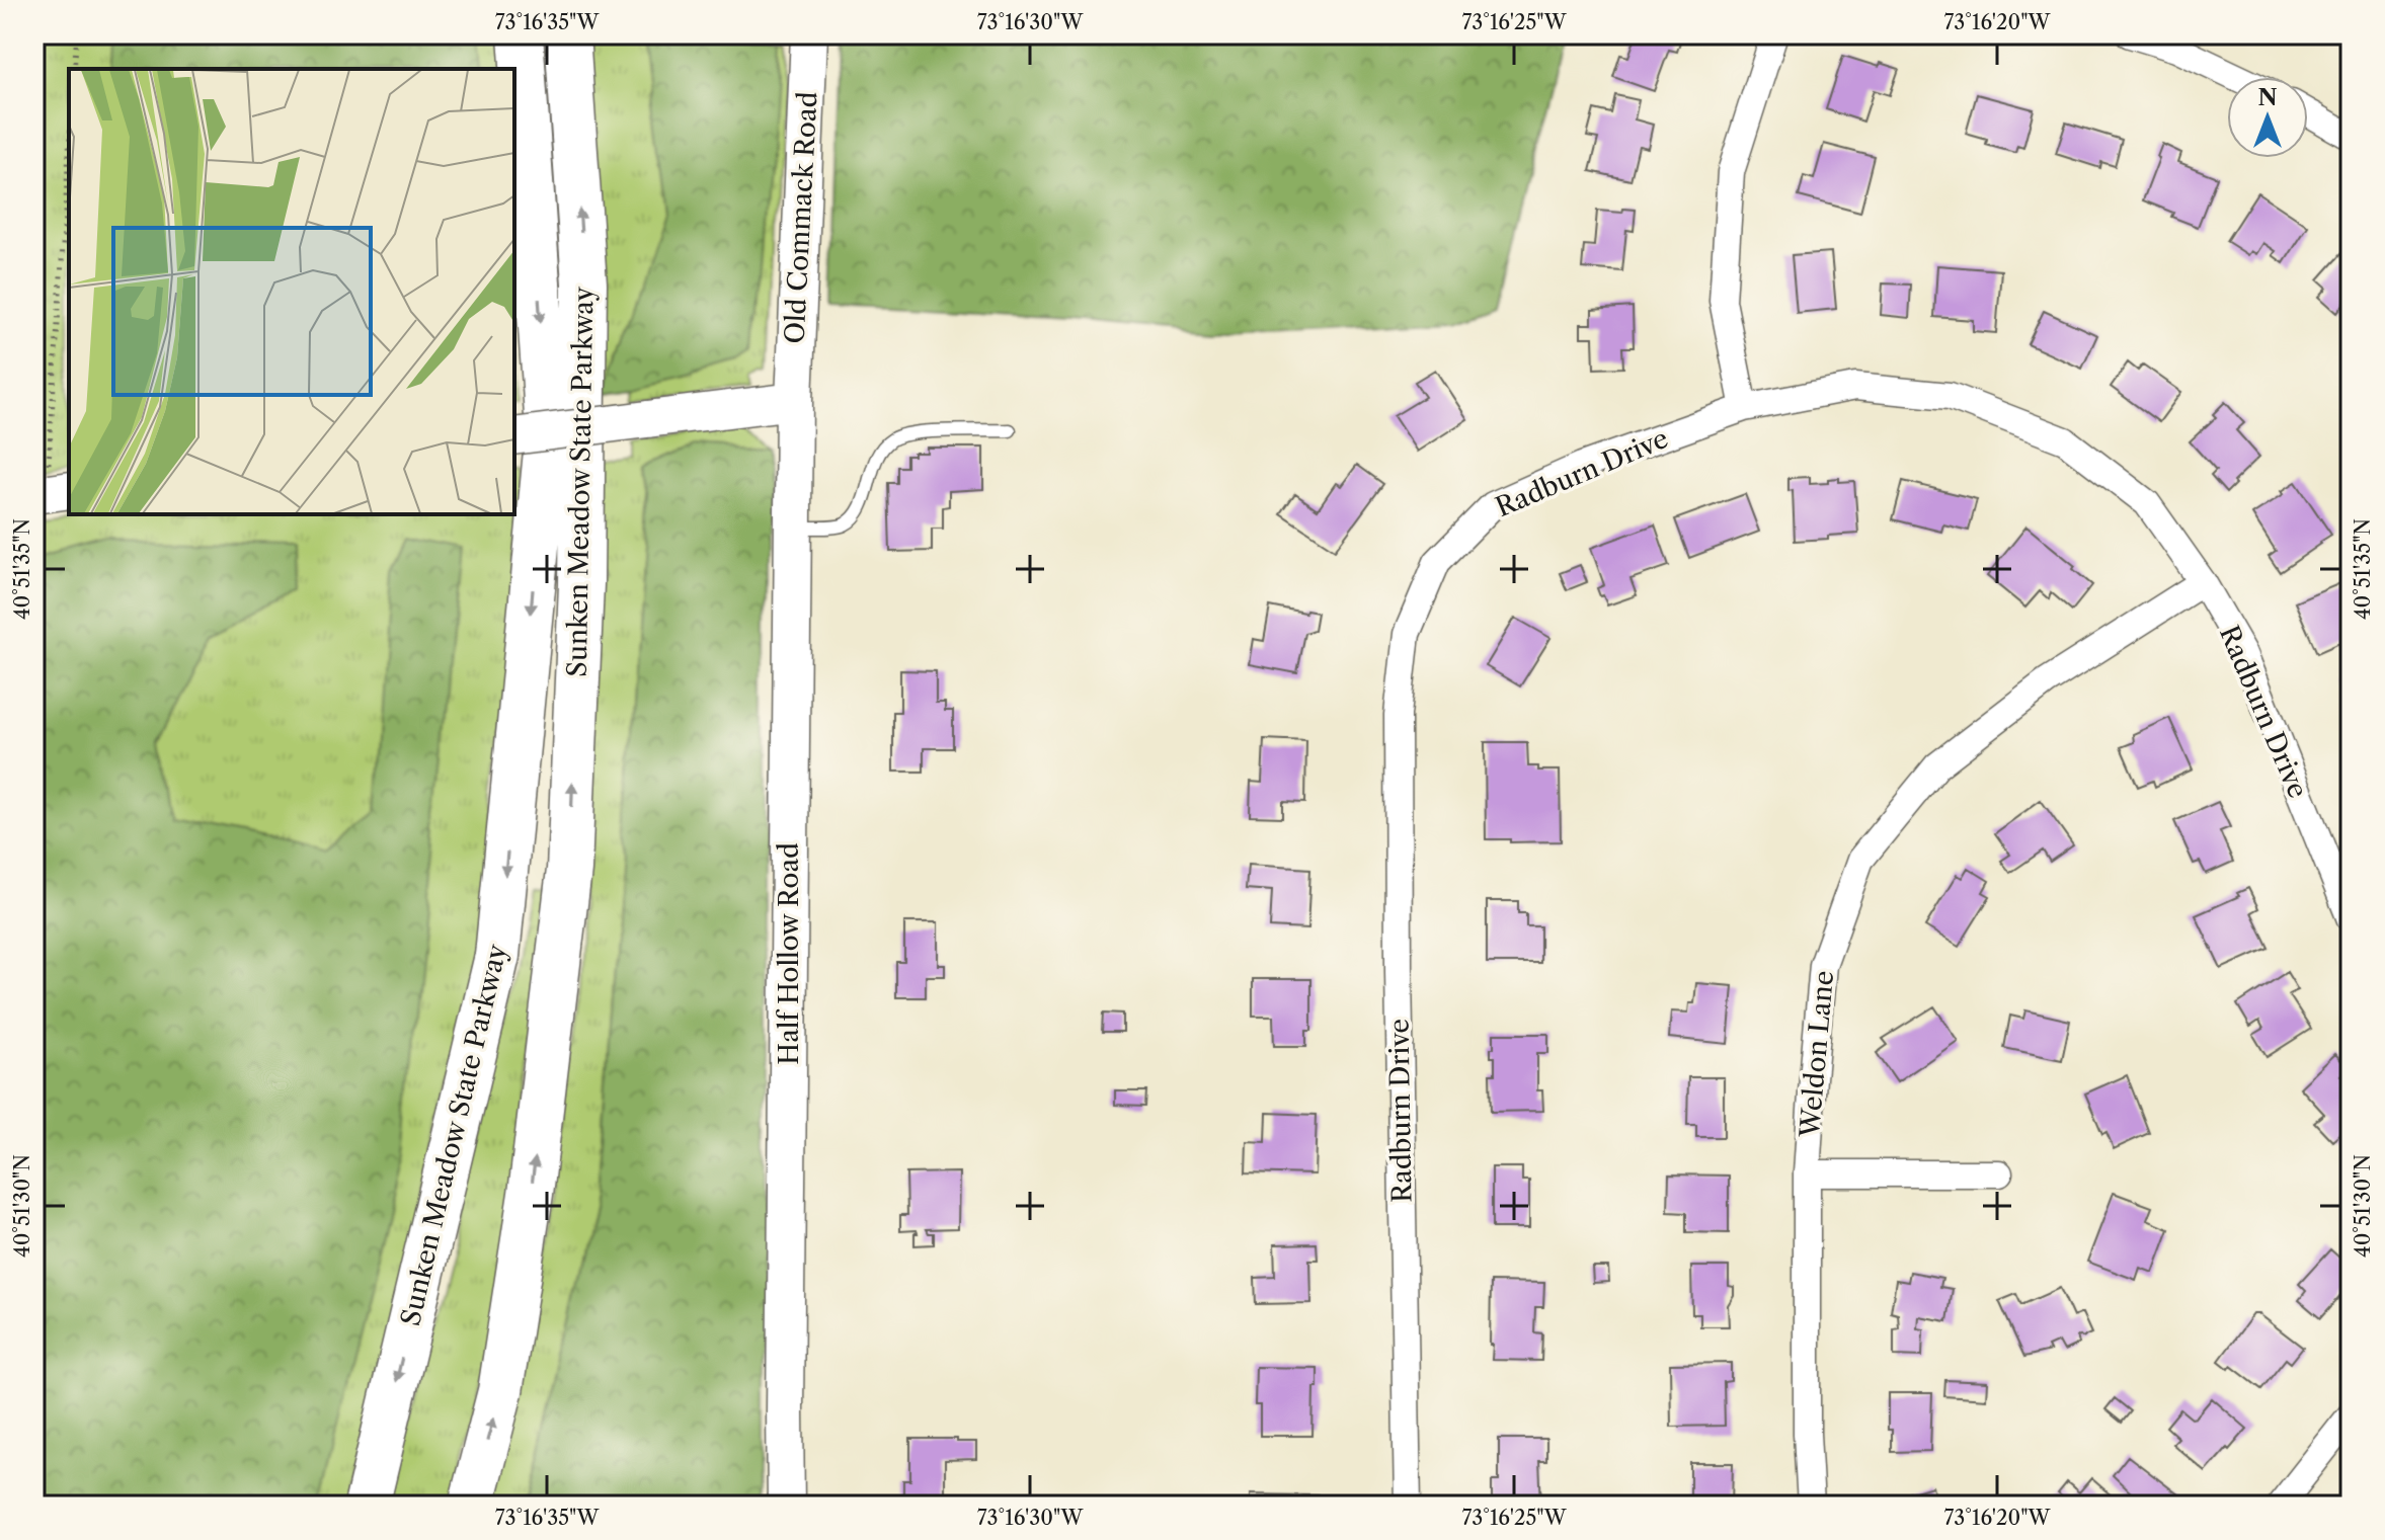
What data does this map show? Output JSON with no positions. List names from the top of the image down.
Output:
{
  "streets": {
    "highway": ["Sunken Meadow State Parkway"],
    "street": [
      "Old Commack Road",
      "Radburn Drive",
      "Half Hollow Road",
      "Weldon Lane"
    ]
  },
  "crossings": [
    ["Old Commack Road", "Half Hollow Road"],
    ["Radburn Drive", "Weldon Lane"]
  ],
  "north": "top",
  "coordinates": [
    "73°16'35\"W",
    "73°16'30\"W",
    "73°16'25\"W",
    "73°16'20\"W",
    "40°51'35\"N",
    "40°51'30\"N"
  ]
}
